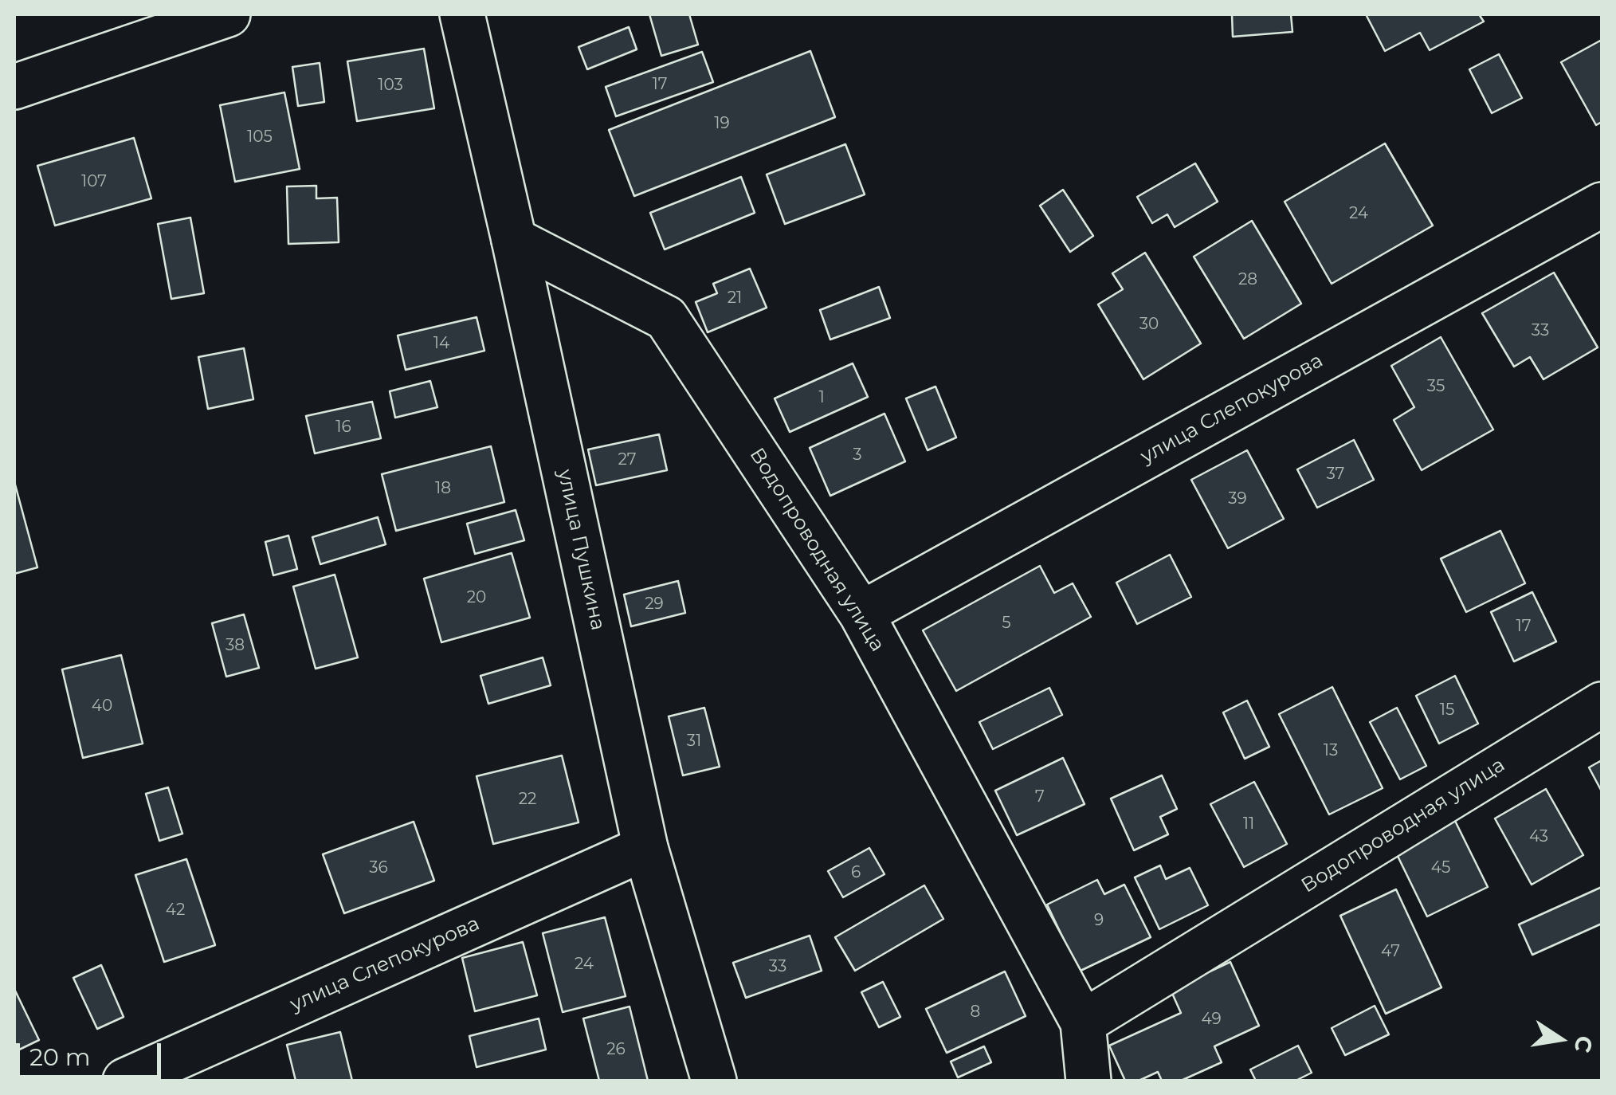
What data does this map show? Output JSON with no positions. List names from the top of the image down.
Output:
{
  "streets": {
    "street": ["улица Слепокурова", "улица Пушкина", "Водопроводная улица"]
  },
  "crossings": [
    ["улица Слепокурова", "улица Пушкина"],
    ["улица Слепокурова", "Водопроводная улица"],
    ["улица Пушкина", "Водопроводная улица"]
  ],
  "house_numbers": [
    "17",
    "103",
    "19",
    "105",
    "107",
    "24",
    "28",
    "21",
    "30",
    "33",
    "14",
    "35",
    "1",
    "16",
    "3",
    "27",
    "37",
    "18",
    "39",
    "20",
    "29",
    "5",
    "17",
    "38",
    "40",
    "15",
    "31",
    "13",
    "7",
    "22",
    "11",
    "43",
    "36",
    "45",
    "6",
    "42",
    "9",
    "47",
    "24",
    "33",
    "8",
    "49",
    "26"
  ],
  "scale_bar": "20 m",
  "north": "right"
}
